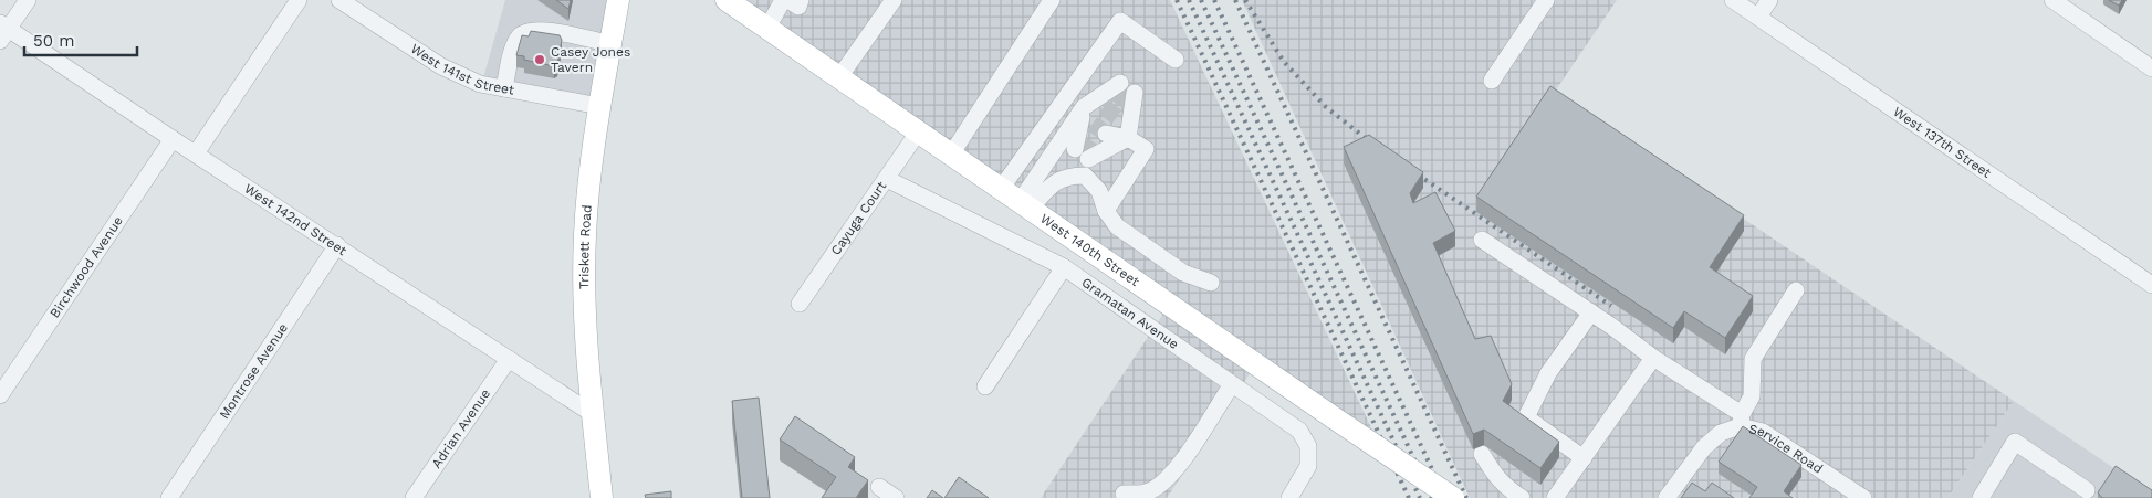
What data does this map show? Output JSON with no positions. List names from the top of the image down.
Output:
{
  "streets": {
    "main road": ["Triskett Road", "West 140th Street"],
    "street": [
      "West 141st Street",
      "West 137th Street",
      "West 142nd Street",
      "Cayuga Court",
      "Birchwood Avenue",
      "Gramatan Avenue",
      "Montrose Avenue",
      "Adrian Avenue",
      "Service Road"
    ]
  },
  "crossings": [
    ["West 141st Street", "Triskett Road"],
    ["West 142nd Street", "Triskett Road"],
    ["West 142nd Street", "Birchwood Avenue"],
    ["West 142nd Street", "Montrose Avenue"],
    ["West 142nd Street", "Adrian Avenue"],
    ["Cayuga Court", "West 140th Street"],
    ["Cayuga Court", "Gramatan Avenue"]
  ],
  "places": ["Casey Jones Tavern"],
  "scale_bar": "50 m"
}
